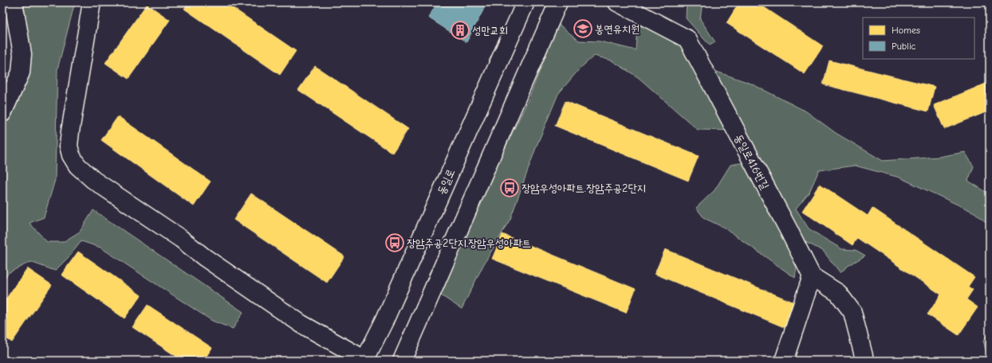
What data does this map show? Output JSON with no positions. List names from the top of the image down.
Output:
{
  "streets": {
    "street": ["동일로416번길", "동일로"]
  },
  "places": {
    "school or university": ["봉연유치원"],
    "building": ["성만교회"],
    "bus stop": ["장암우성아파트.장암주공2단지", "장암주공2단지.장암우성아파트"]
  },
  "legend": ["Homes", "Public"]
}
